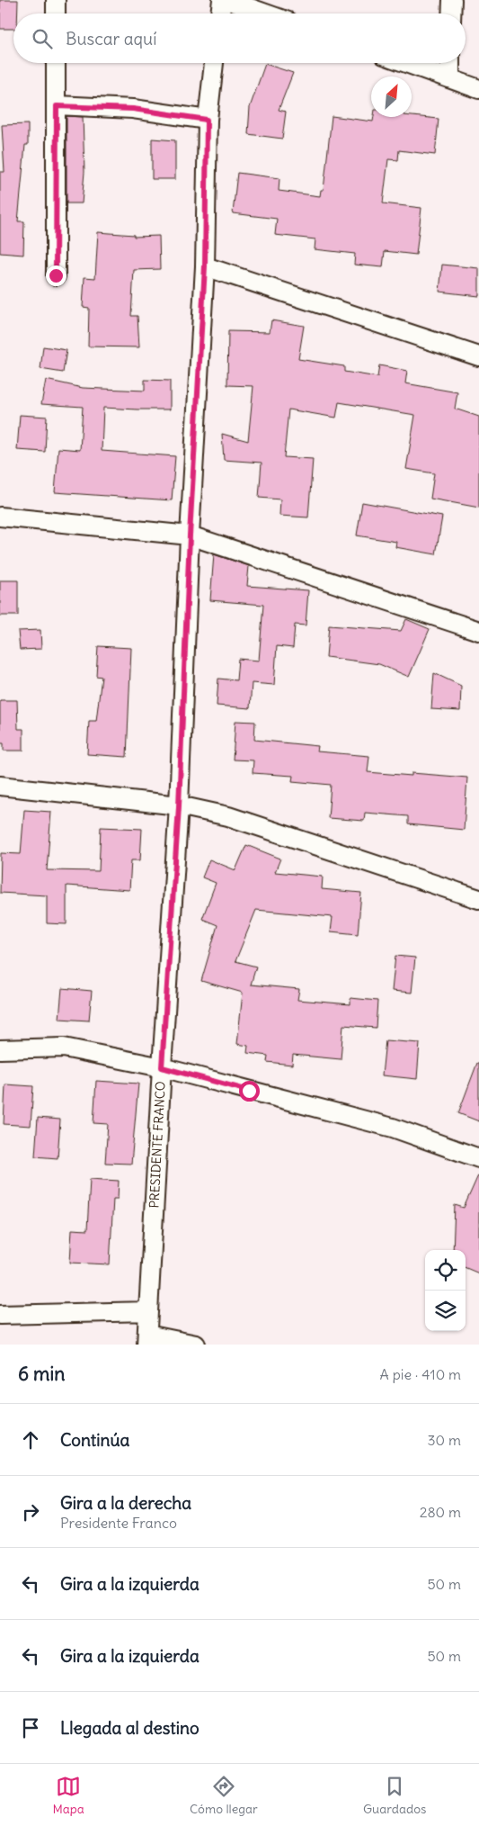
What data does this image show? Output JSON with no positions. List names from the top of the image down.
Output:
{
  "streets": {
    "street": ["PRESIDENTE FRANCO"]
  },
  "north": "top right",
  "page": {
    "search": "Buscar aquí",
    "heading": ["6 min", "A pie · 410 m"],
    "list": [
      ["Continúa", "30 m"],
      ["Gira a la derecha", "Presidente Franco", "280 m"],
      ["Gira a la izquierda", "50 m"],
      ["Gira a la izquierda", "50 m"],
      "Llegada al destino"
    ],
    "nav": ["Mapa", "Cómo llegar", "Guardados"]
  }
}
